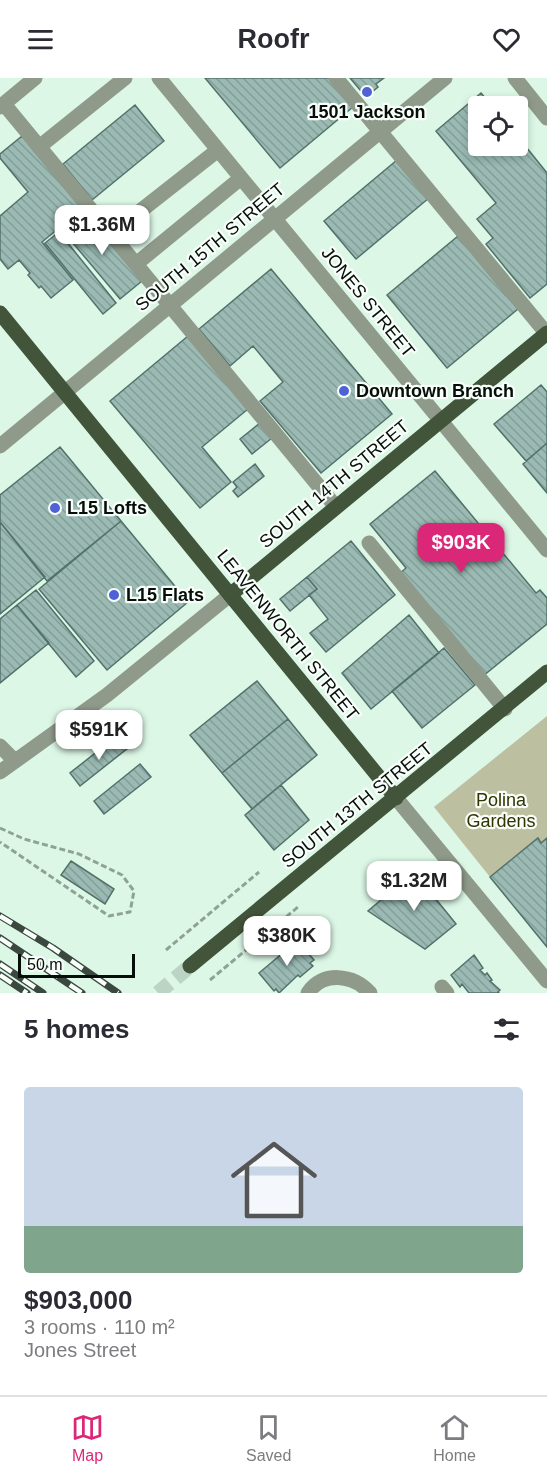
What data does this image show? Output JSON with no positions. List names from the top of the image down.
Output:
{
  "streets": {
    "main road": ["SOUTH 14TH STREET", "LEAVENWORTH STREET", "SOUTH 13TH STREET"],
    "street": ["SOUTH 15TH STREET", "JONES STREET"]
  },
  "crossings": [
    ["SOUTH 15TH STREET", "JONES STREET"],
    ["SOUTH 15TH STREET", "LEAVENWORTH STREET"],
    ["JONES STREET", "SOUTH 14TH STREET"],
    ["SOUTH 14TH STREET", "LEAVENWORTH STREET"],
    ["LEAVENWORTH STREET", "SOUTH 13TH STREET"]
  ],
  "parks": ["Polina Gardens"],
  "places": [
    "1501 Jackson",
    "Downtown Branch",
    "L15 Lofts",
    "L15 Flats"
  ],
  "scale_bar": "50 m",
  "page": {
    "header": "Roofr",
    "price": [
      "$1.36M",
      "$903K",
      "$591K",
      "$1.32M",
      "$380K"
    ],
    "scale": "50 m",
    "heading": "5 homes",
    "list": [
      {
        "name": "$903,000",
        "note": "3 rooms · 110 m² · Jones Street"
      }
    ],
    "tabs": ["Map", "Saved", "Home"]
  }
}
